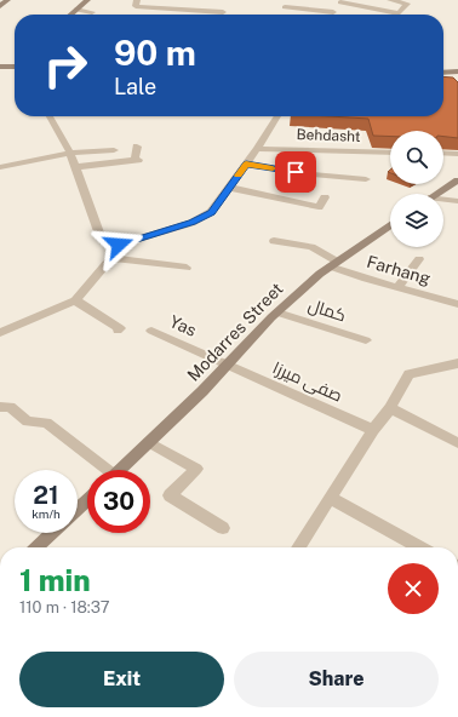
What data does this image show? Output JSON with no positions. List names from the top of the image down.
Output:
{
  "streets": {
    "main road": ["Modarres Street"],
    "street": [
      "Behdasht",
      "Farhang",
      "کمال",
      "Yas",
      "صفی میرزا"
    ]
  },
  "crossings": [
    ["Farhang", "Modarres Street"],
    ["کمال", "Modarres Street"],
    ["Yas", "Modarres Street"],
    ["Yas", "صفی میرزا"],
    ["Modarres Street", "صفی میرزا"]
  ],
  "page": {
    "turn": ["90 m", "Lale"],
    "speed": "21 km/h",
    "limit": "30",
    "heading": ["1 min", "110 m · 18:37"],
    "buttons": ["Exit", "Share"]
  }
}
